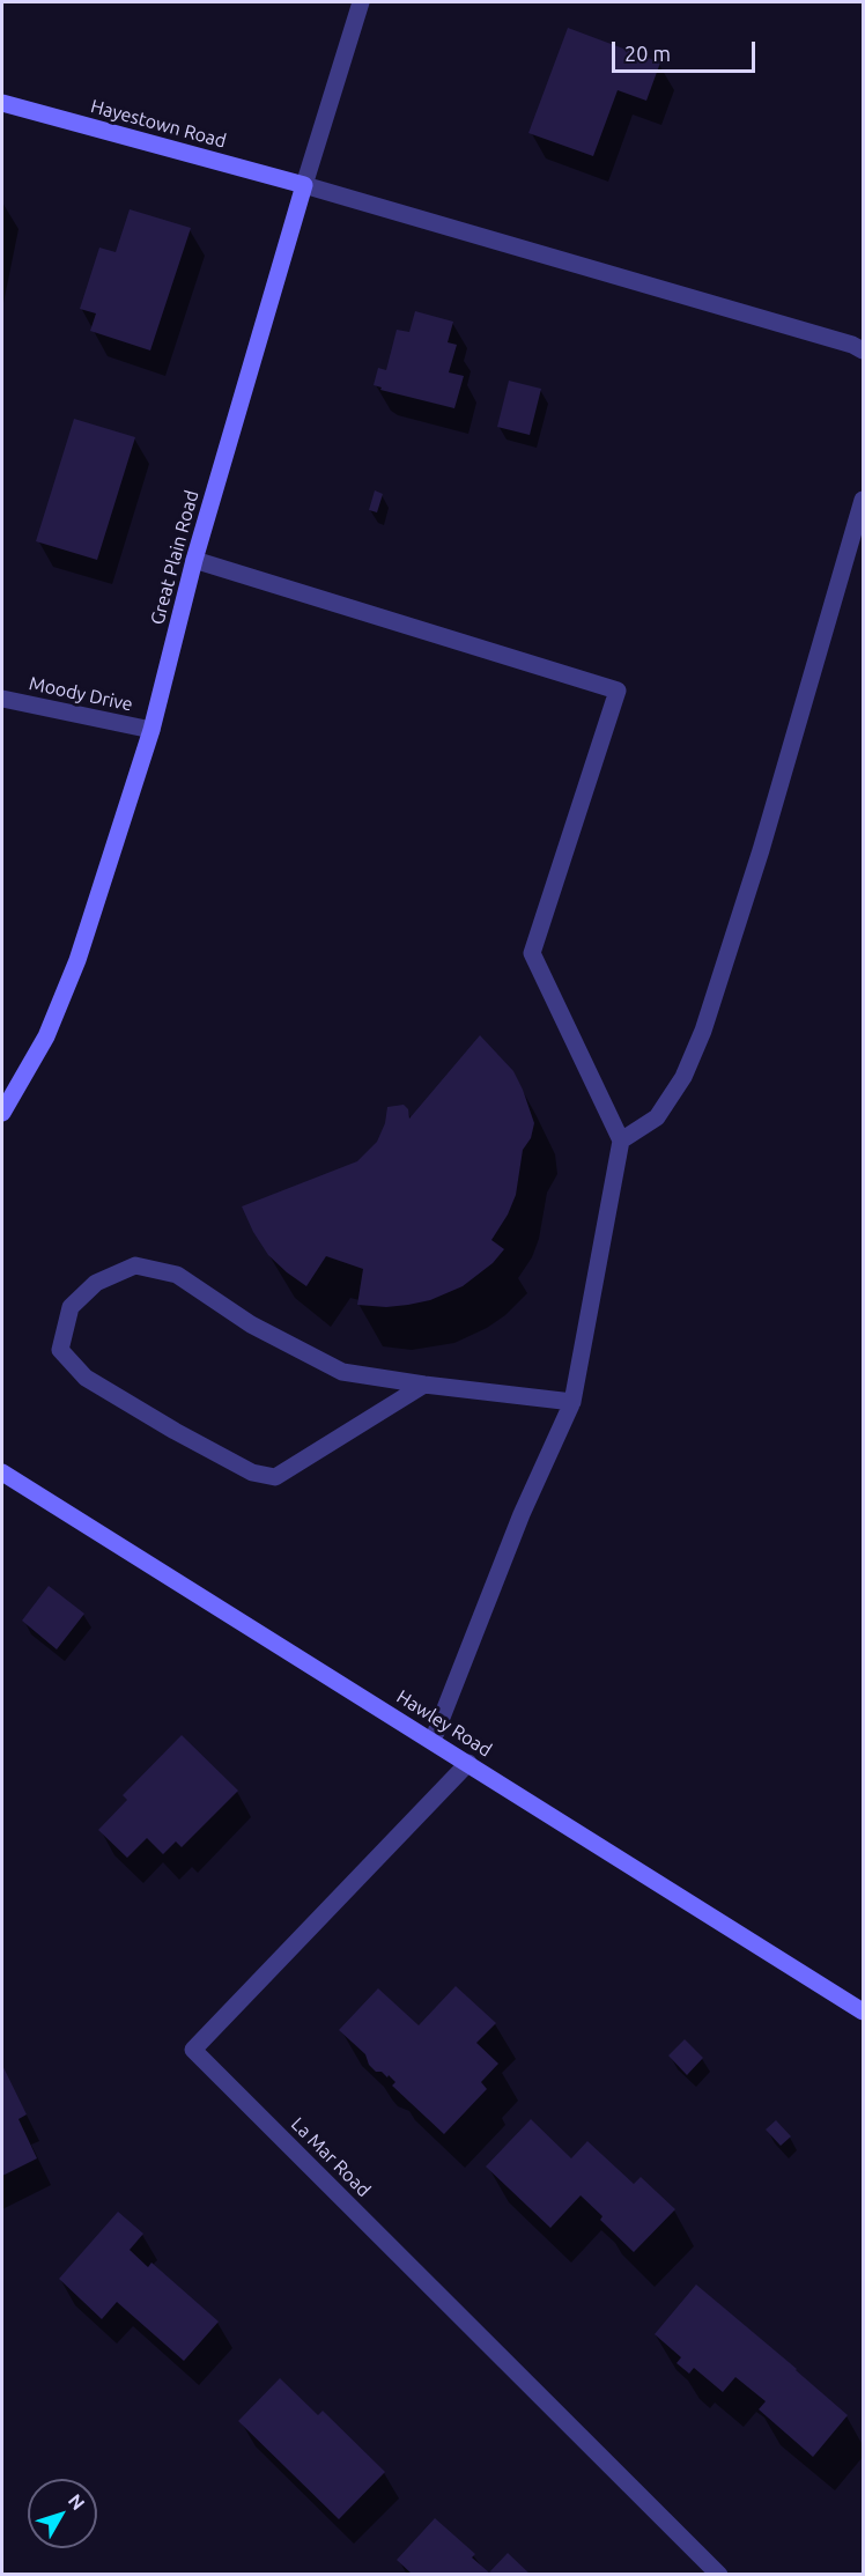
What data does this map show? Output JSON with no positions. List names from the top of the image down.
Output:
{
  "streets": {
    "street": [
      "Hayestown Road",
      "Great Plain Road",
      "Moody Drive",
      "Hawley Road",
      "La Mar Road"
    ]
  },
  "crossings": [
    ["Hayestown Road", "Great Plain Road"],
    ["Great Plain Road", "Moody Drive"],
    ["Hawley Road", "La Mar Road"]
  ],
  "scale_bar": "20 m",
  "north": "top right"
}
